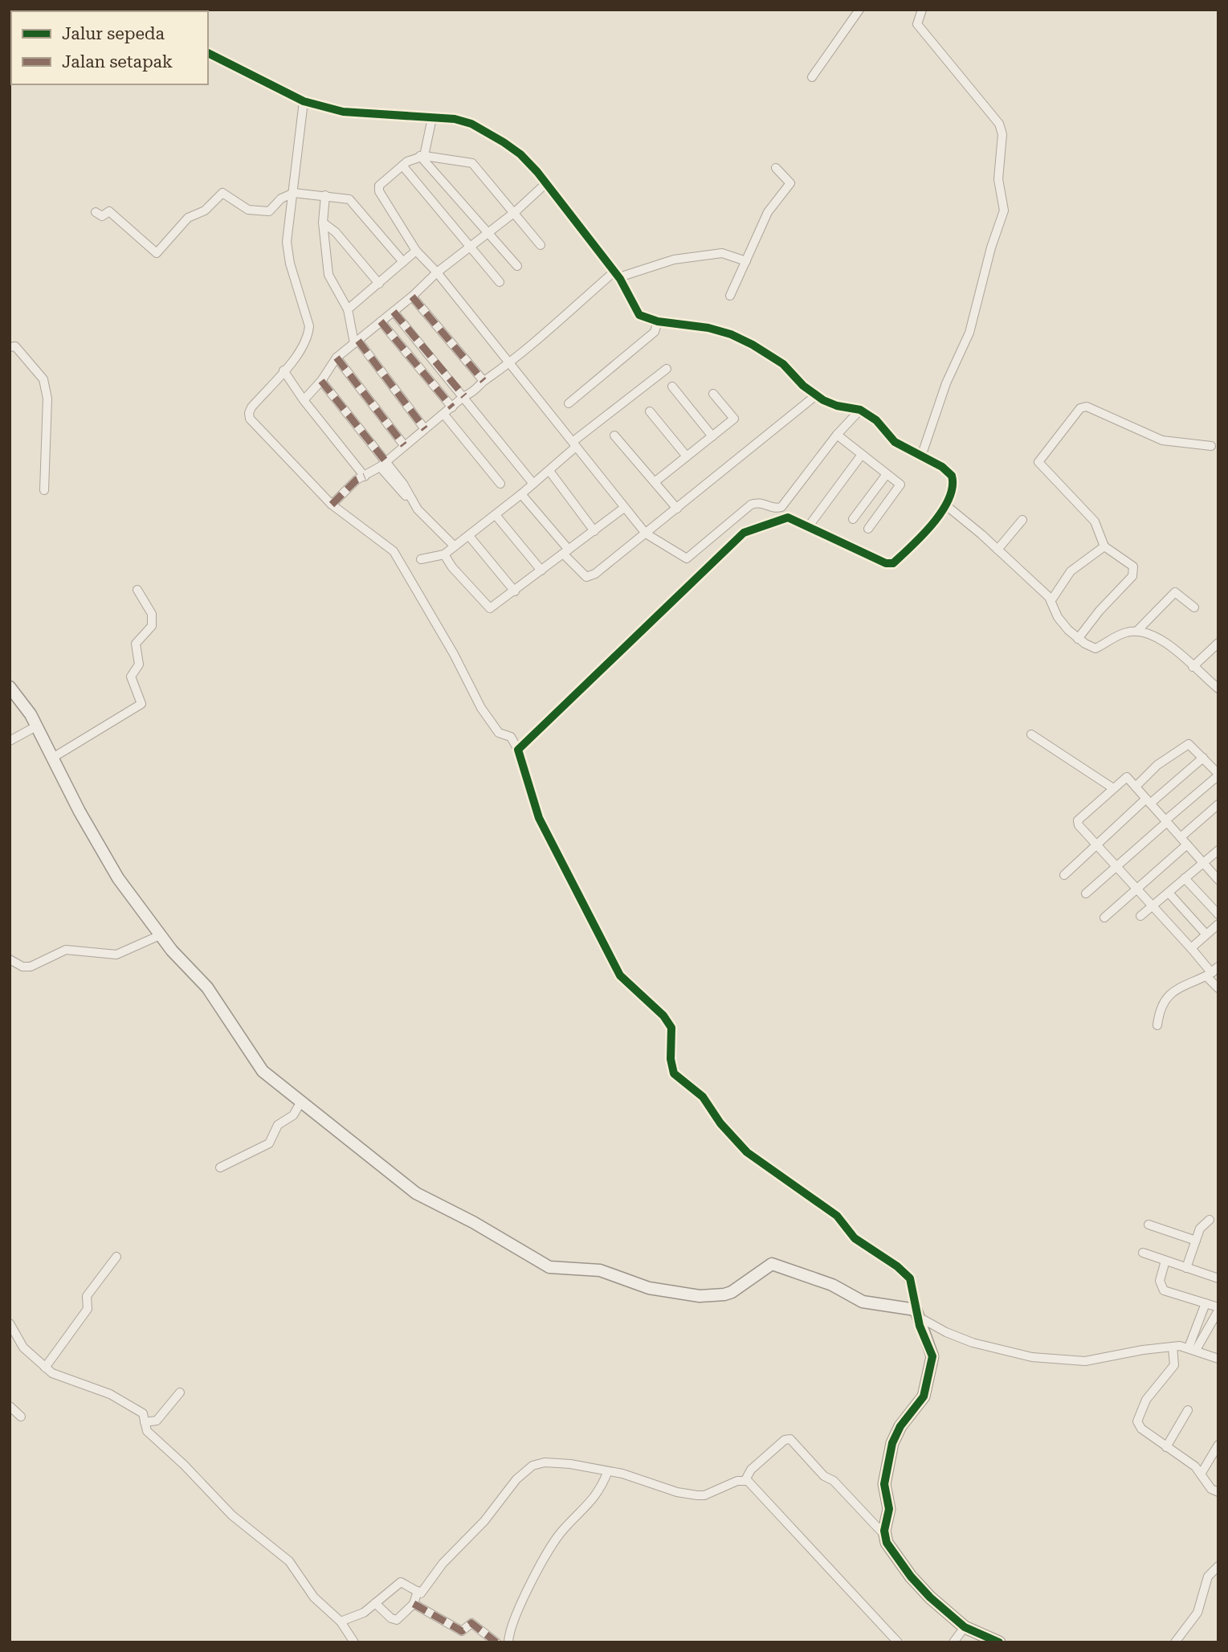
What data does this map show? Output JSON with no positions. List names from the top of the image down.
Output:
{
  "legend": ["Jalur sepeda", "Jalan setapak"]
}
